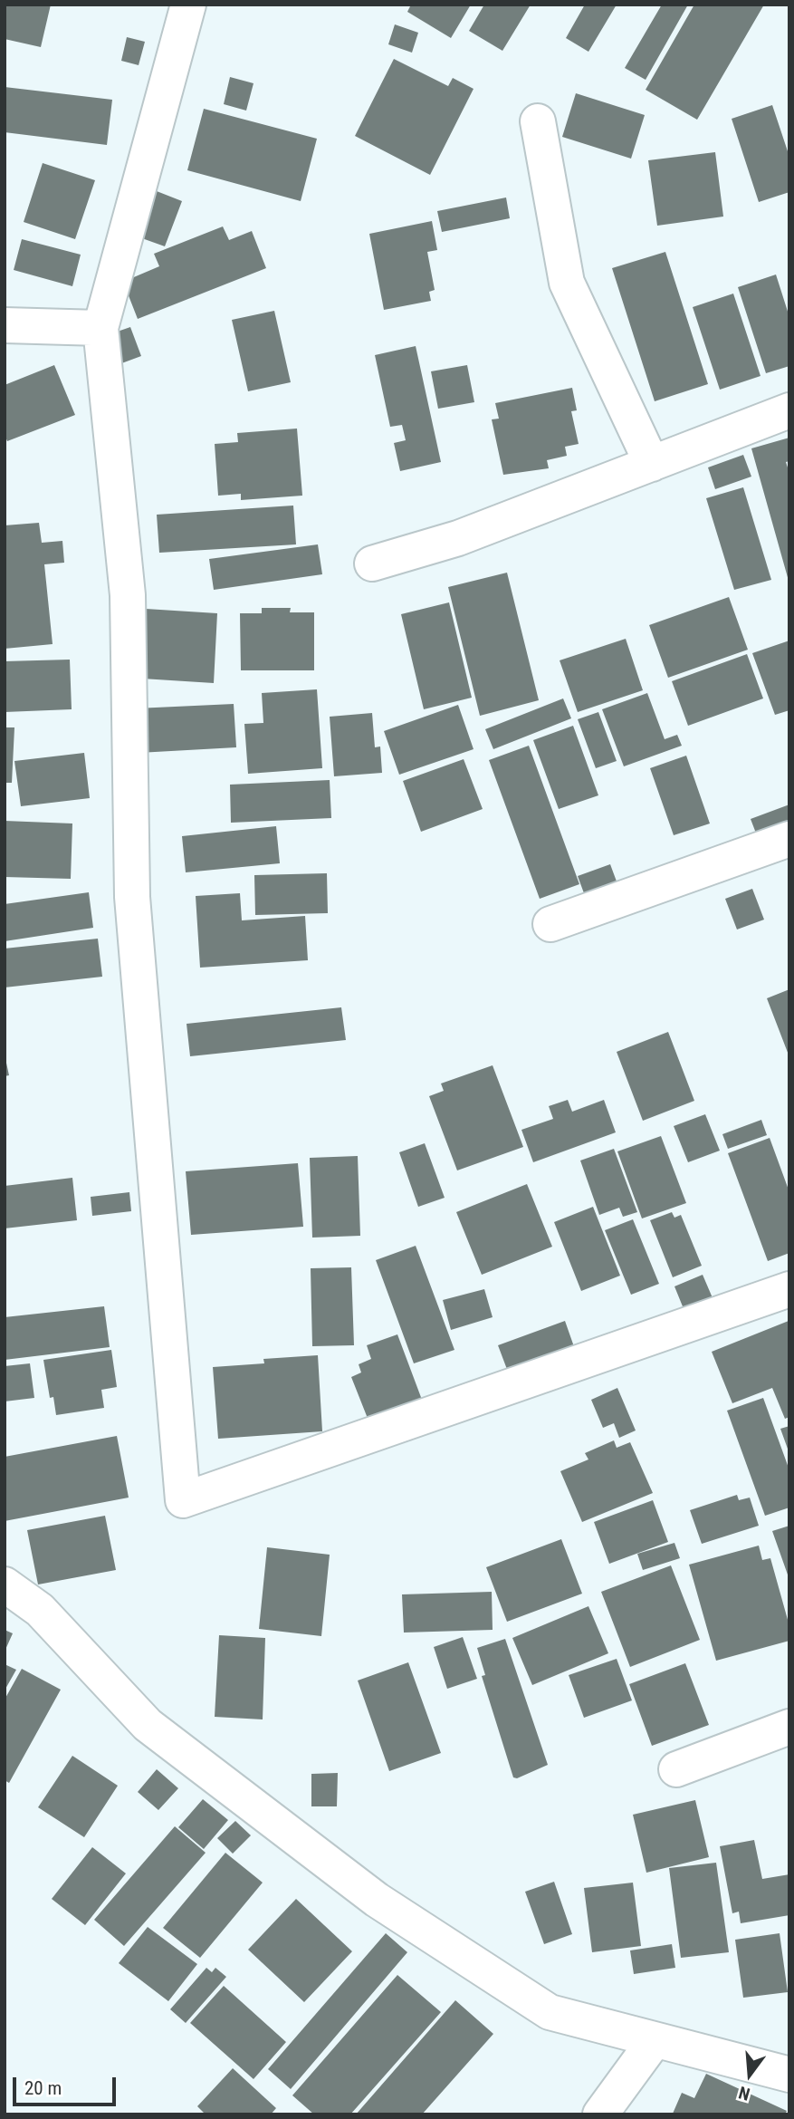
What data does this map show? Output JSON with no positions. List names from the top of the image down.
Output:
{
  "scale_bar": "20 m",
  "north": "bottom"
}
